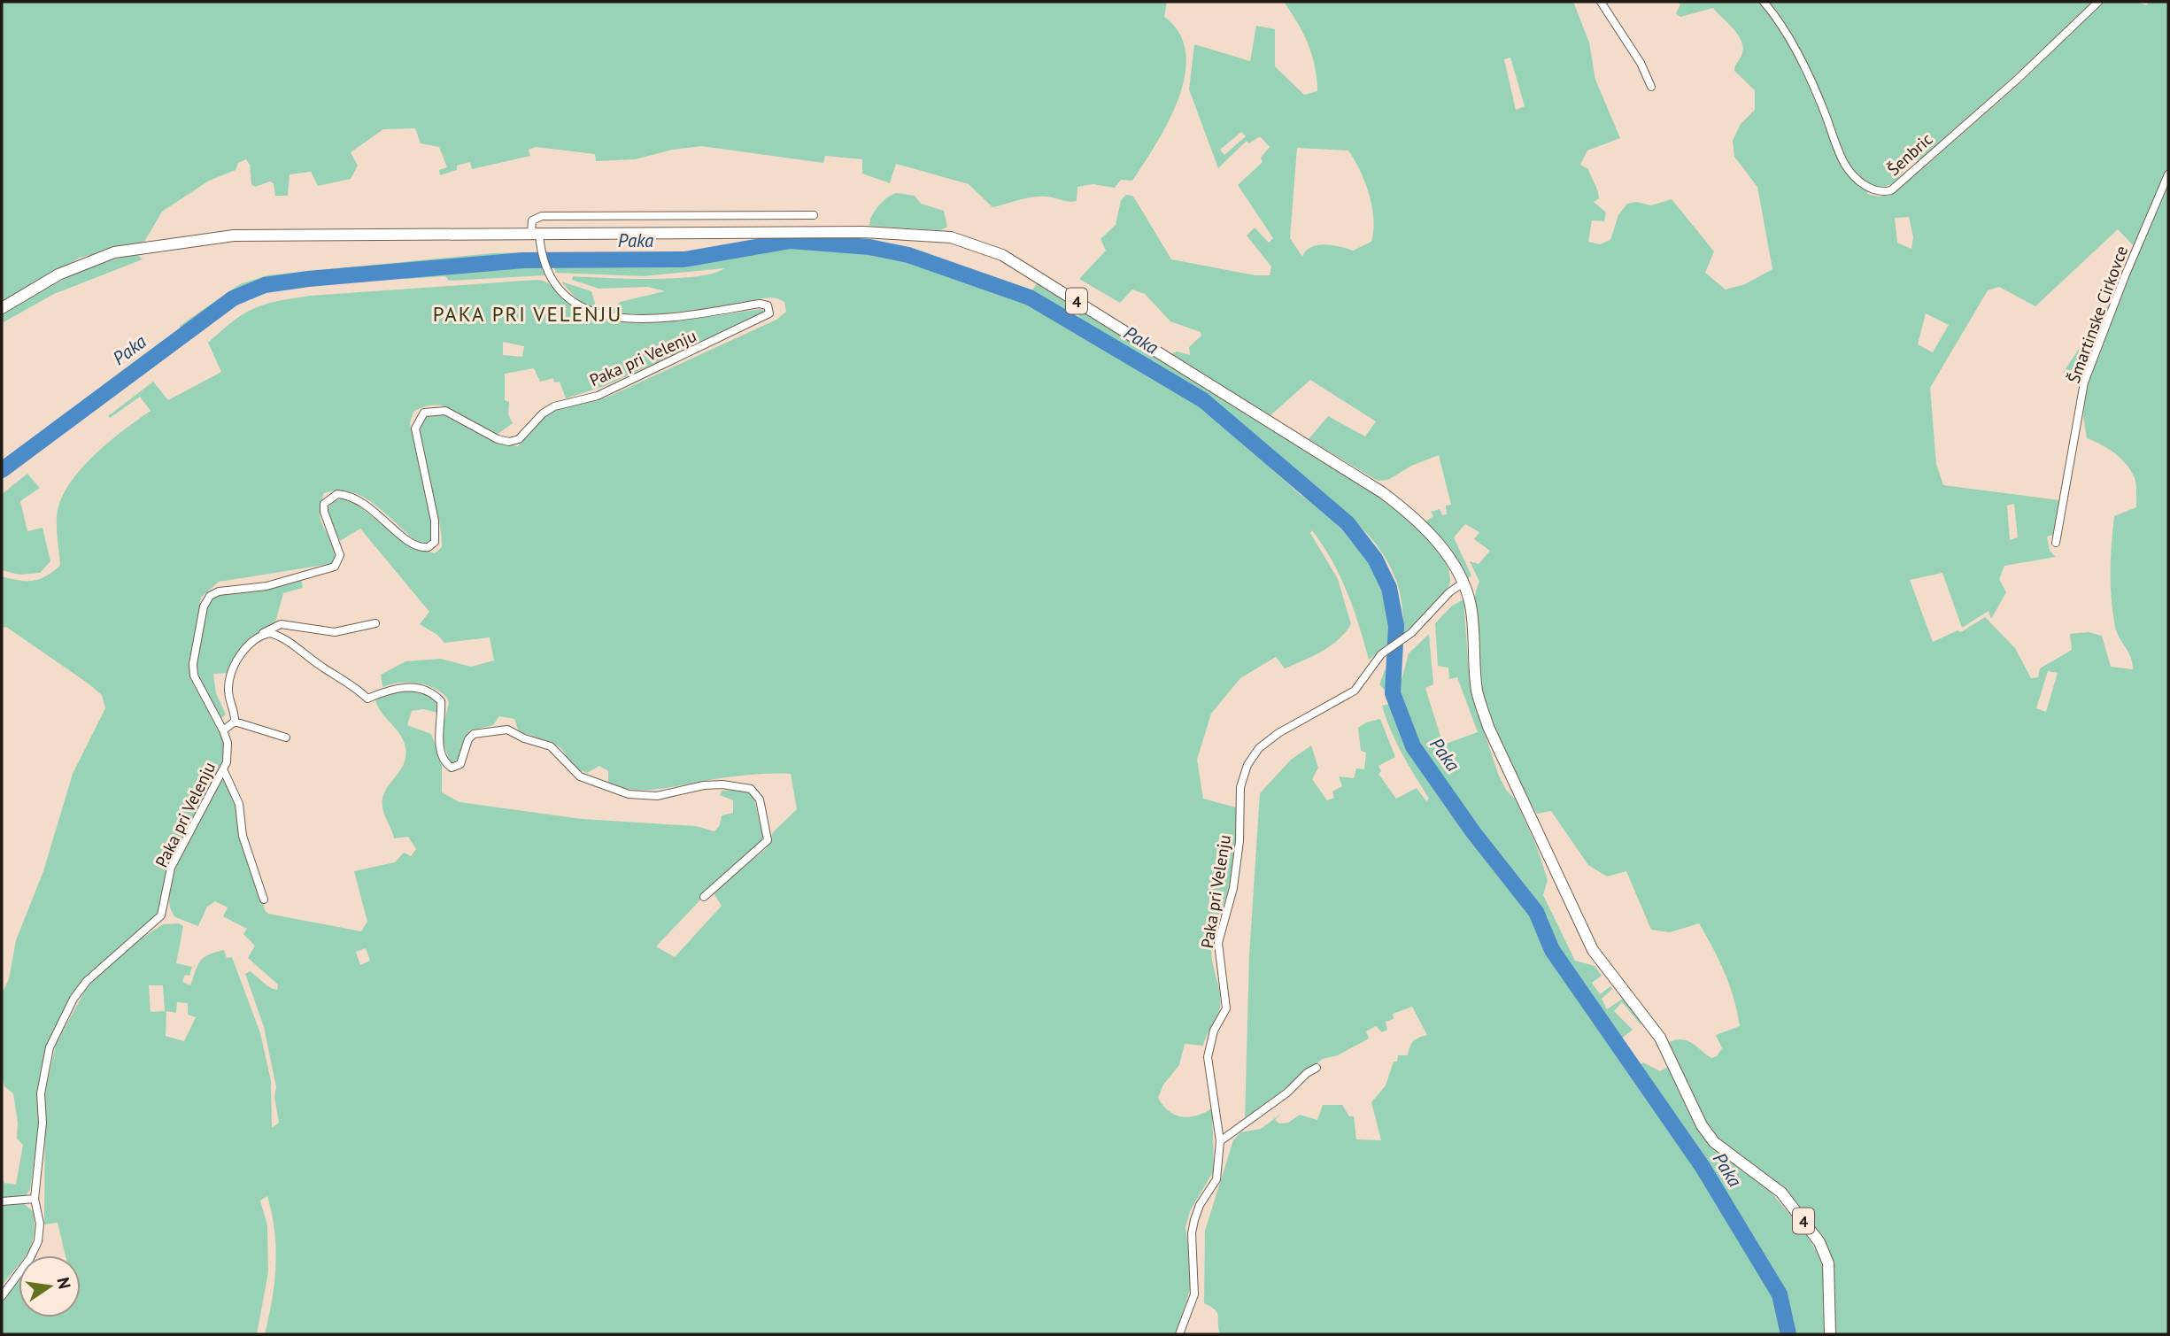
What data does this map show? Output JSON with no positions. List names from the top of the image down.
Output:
{
  "streets": {
    "main road": ["4"],
    "street": ["Šenbric", "Šmartinske Cirkovce", "Paka pri Velenju"]
  },
  "crossings": [
    ["4", "Paka pri Velenju"]
  ],
  "districts": ["PAKA PRI VELENJU"],
  "water": ["Paka"],
  "north": "right"
}
